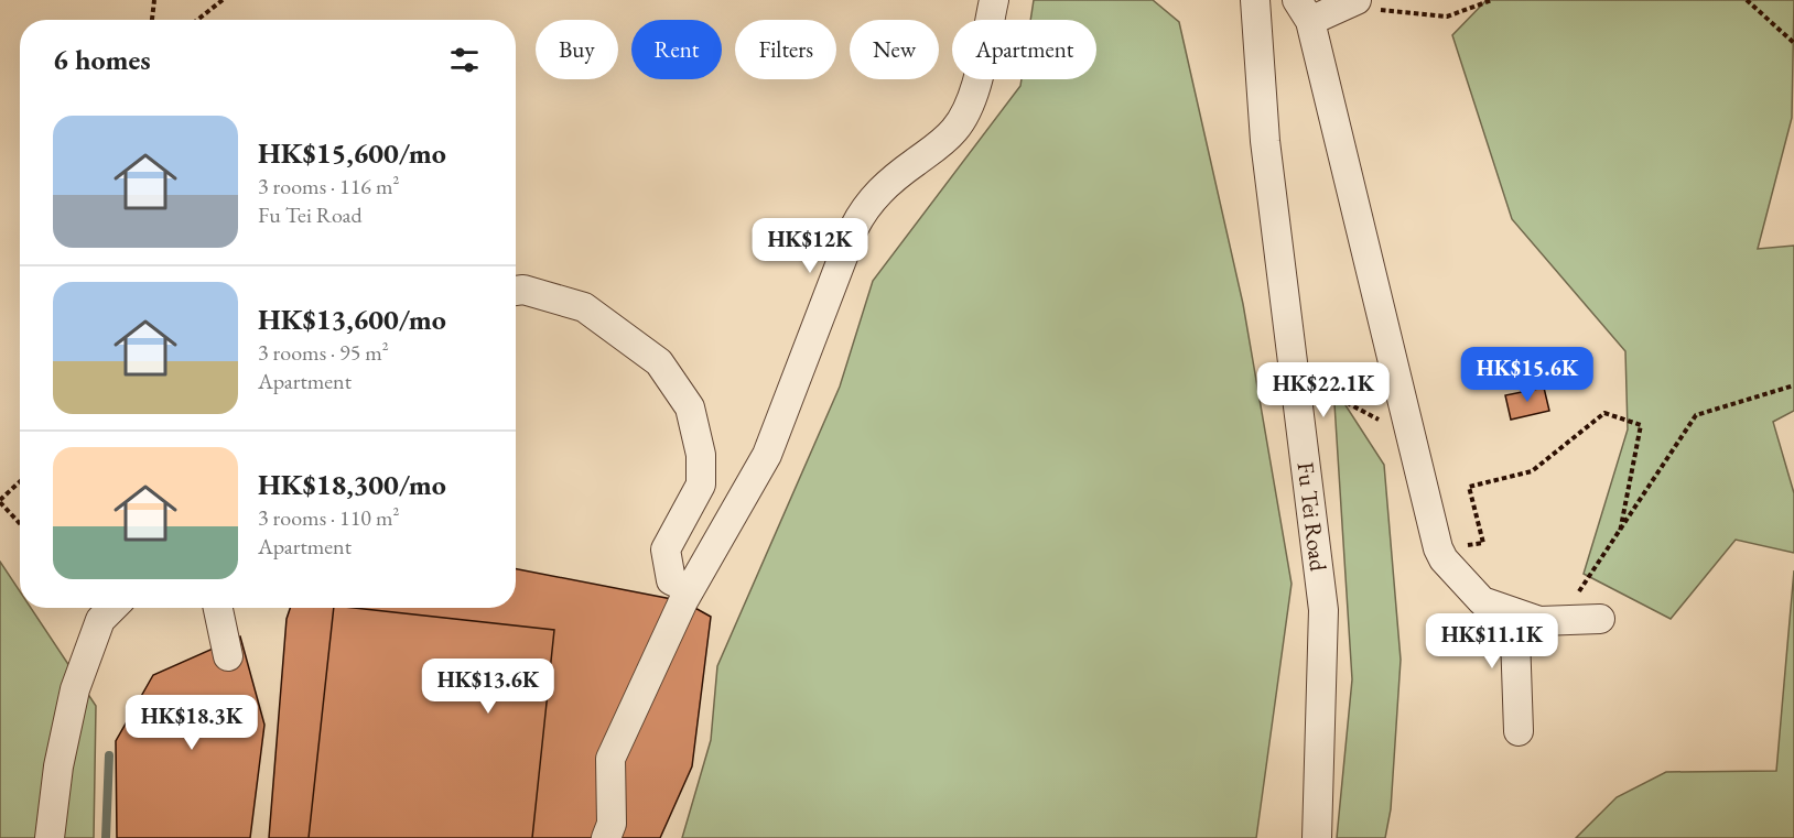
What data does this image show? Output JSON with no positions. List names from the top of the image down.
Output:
{
  "streets": {
    "street": ["Fu Tei Road"]
  },
  "page": {
    "chip": [
      "Buy",
      "Rent",
      "Filters",
      "New",
      "Apartment"
    ],
    "heading": "6 homes",
    "list": [
      {
        "name": "HK$15,600/mo",
        "note": "3 rooms · 116 m² · Fu Tei Road"
      },
      {
        "name": "HK$13,600/mo",
        "note": "3 rooms · 95 m² · Apartment"
      },
      {
        "name": "HK$18,300/mo",
        "note": "3 rooms · 110 m² · Apartment"
      }
    ],
    "price": [
      "HK$12K",
      "HK$15.6K",
      "HK$22.1K",
      "HK$11.1K",
      "HK$13.6K",
      "HK$18.3K"
    ]
  }
}
